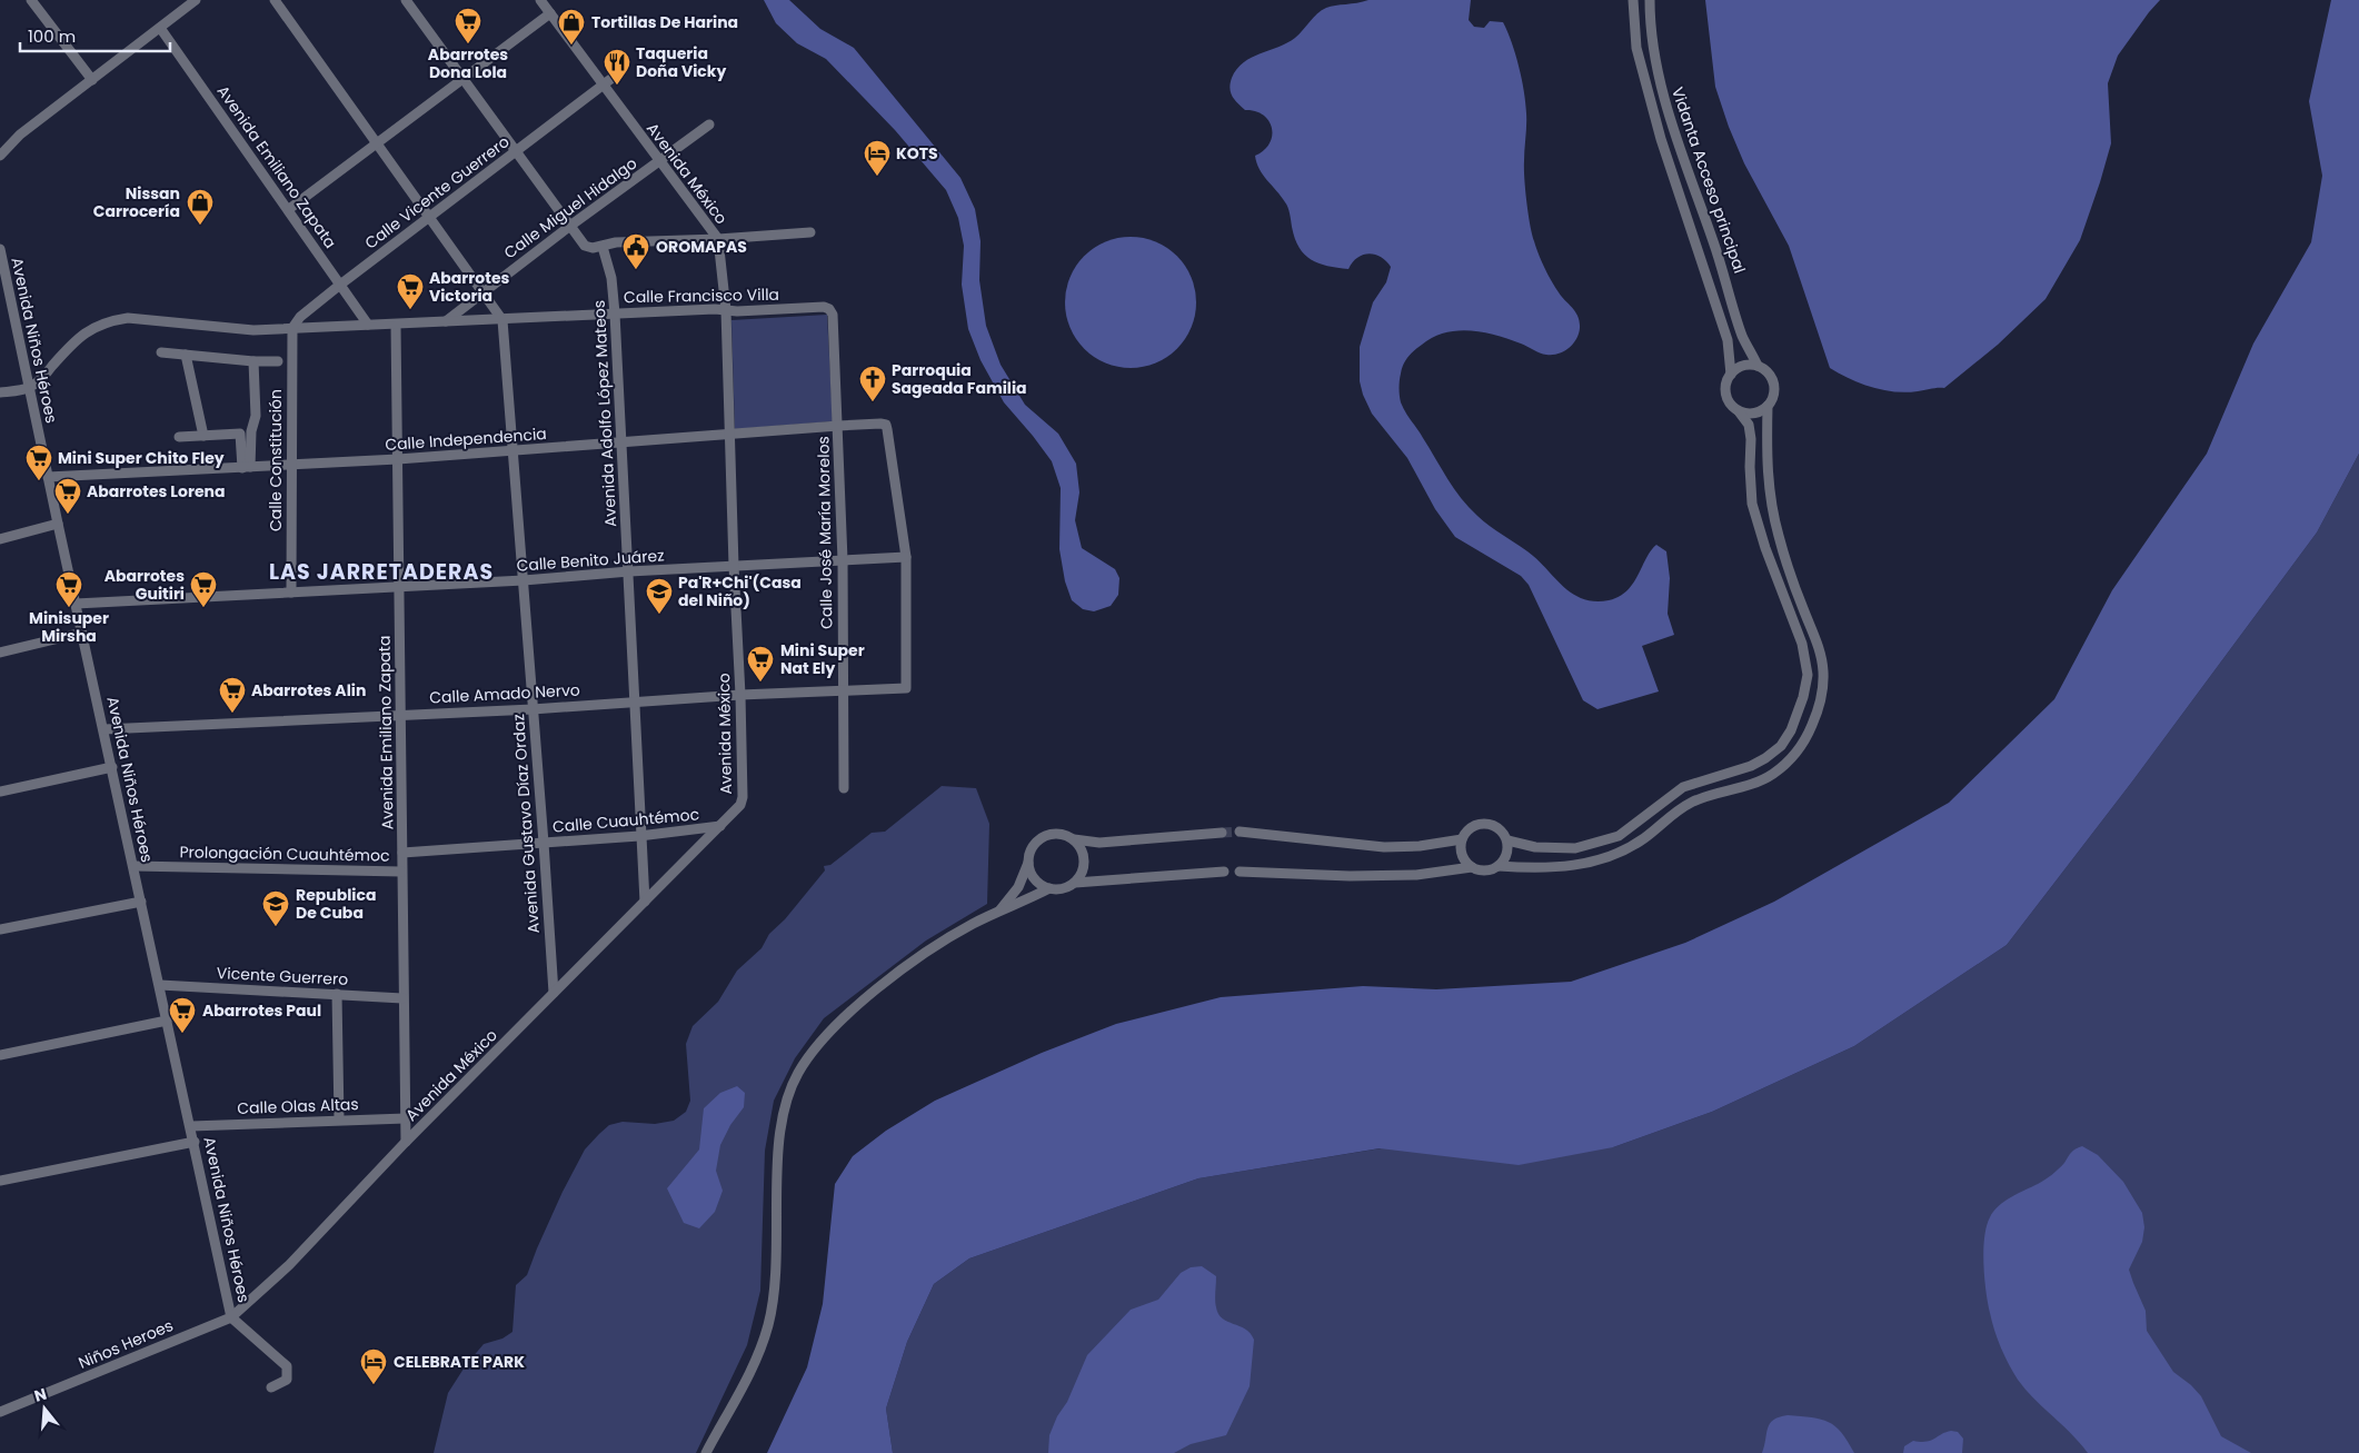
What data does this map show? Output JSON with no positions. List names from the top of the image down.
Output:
{
  "streets": {
    "street": [
      "Avenida Emiliano Zapata",
      "Avenida México",
      "Vidanta Acceso principal",
      "Calle Vicente Guerrero",
      "Calle Miguel Hidalgo",
      "Calle Francisco Villa",
      "Avenida Niños Héroes",
      "Avenida Adolfo López Mateos",
      "Calle Independencia",
      "Calle Constitución",
      "Calle José María Morelos",
      "Calle Benito Juárez",
      "Calle Amado Nervo",
      "Calle Cuauhtémoc",
      "Avenida Gustavo Díaz Ordaz",
      "Prolongación Cuauhtémoc",
      "Vicente Guerrero",
      "Calle Olas Altas",
      "Niños Heroes"
    ]
  },
  "crossings": [
    ["Avenida Emiliano Zapata", "Avenida México"],
    ["Avenida Emiliano Zapata", "Calle Vicente Guerrero"],
    ["Avenida Emiliano Zapata", "Calle Francisco Villa"],
    ["Avenida Emiliano Zapata", "Calle Independencia"],
    ["Avenida Emiliano Zapata", "Calle Benito Juárez"],
    ["Avenida Emiliano Zapata", "Calle Amado Nervo"],
    ["Avenida Emiliano Zapata", "Calle Cuauhtémoc"],
    ["Avenida Emiliano Zapata", "Prolongación Cuauhtémoc"],
    ["Avenida Emiliano Zapata", "Vicente Guerrero"],
    ["Avenida Emiliano Zapata", "Calle Olas Altas"],
    ["Avenida México", "Calle Vicente Guerrero"],
    ["Avenida México", "Calle Miguel Hidalgo"],
    ["Avenida México", "Calle Francisco Villa"],
    ["Avenida México", "Avenida Niños Héroes"],
    ["Avenida México", "Avenida Adolfo López Mateos"],
    ["Avenida México", "Calle Independencia"],
    ["Avenida México", "Calle Benito Juárez"],
    ["Avenida México", "Calle Amado Nervo"],
    ["Avenida México", "Calle Cuauhtémoc"],
    ["Avenida México", "Avenida Gustavo Díaz Ordaz"],
    ["Avenida México", "Niños Heroes"],
    ["Calle Vicente Guerrero", "Calle Francisco Villa"],
    ["Calle Vicente Guerrero", "Calle Constitución"],
    ["Calle Miguel Hidalgo", "Calle Francisco Villa"],
    ["Calle Francisco Villa", "Avenida Niños Héroes"],
    ["Calle Francisco Villa", "Avenida Adolfo López Mateos"],
    ["Calle Francisco Villa", "Calle Constitución"],
    ["Calle Francisco Villa", "Calle José María Morelos"],
    ["Calle Francisco Villa", "Avenida Gustavo Díaz Ordaz"],
    ["Avenida Niños Héroes", "Calle Independencia"],
    ["Avenida Niños Héroes", "Calle Benito Juárez"],
    ["Avenida Niños Héroes", "Calle Amado Nervo"],
    ["Avenida Niños Héroes", "Prolongación Cuauhtémoc"],
    ["Avenida Niños Héroes", "Vicente Guerrero"],
    ["Avenida Niños Héroes", "Calle Olas Altas"],
    ["Avenida Niños Héroes", "Niños Heroes"],
    ["Avenida Adolfo López Mateos", "Calle Independencia"],
    ["Avenida Adolfo López Mateos", "Calle Benito Juárez"],
    ["Avenida Adolfo López Mateos", "Calle Amado Nervo"],
    ["Avenida Adolfo López Mateos", "Calle Cuauhtémoc"],
    ["Calle Independencia", "Calle Constitución"],
    ["Calle Independencia", "Calle José María Morelos"],
    ["Calle Independencia", "Calle Benito Juárez"],
    ["Calle Independencia", "Calle Amado Nervo"],
    ["Calle Independencia", "Avenida Gustavo Díaz Ordaz"],
    ["Calle Constitución", "Calle Benito Juárez"],
    ["Calle José María Morelos", "Calle Benito Juárez"],
    ["Calle José María Morelos", "Calle Amado Nervo"],
    ["Calle Benito Juárez", "Calle Amado Nervo"],
    ["Calle Benito Juárez", "Avenida Gustavo Díaz Ordaz"],
    ["Calle Amado Nervo", "Avenida Gustavo Díaz Ordaz"],
    ["Calle Cuauhtémoc", "Avenida Gustavo Díaz Ordaz"]
  ],
  "districts": ["LAS JARRETADERAS"],
  "places": {
    "supermarket": [
      "Abarrotes Dona Lola",
      "Abarrotes Victoria",
      "Mini Super Chito Fley",
      "Abarrotes Lorena",
      "Minisuper Mirsha",
      "Abarrotes Guitiri",
      "Mini Super Nat Ely",
      "Abarrotes Alin",
      "Abarrotes Paul"
    ],
    "shop": ["Tortillas De Harina", "Nissan Carrocería"],
    "restaurant": ["Taqueria Doña Vicky"],
    "hotel": ["KOTS", "CELEBRATE PARK"],
    "public building": ["OROMAPAS"],
    "church": ["Parroquia Sageada Familia"],
    "school or university": ["Pa'R+Chi'(Casa del Niño)", "Republica De Cuba"]
  },
  "scale_bar": "100 m",
  "north": "top"
}
